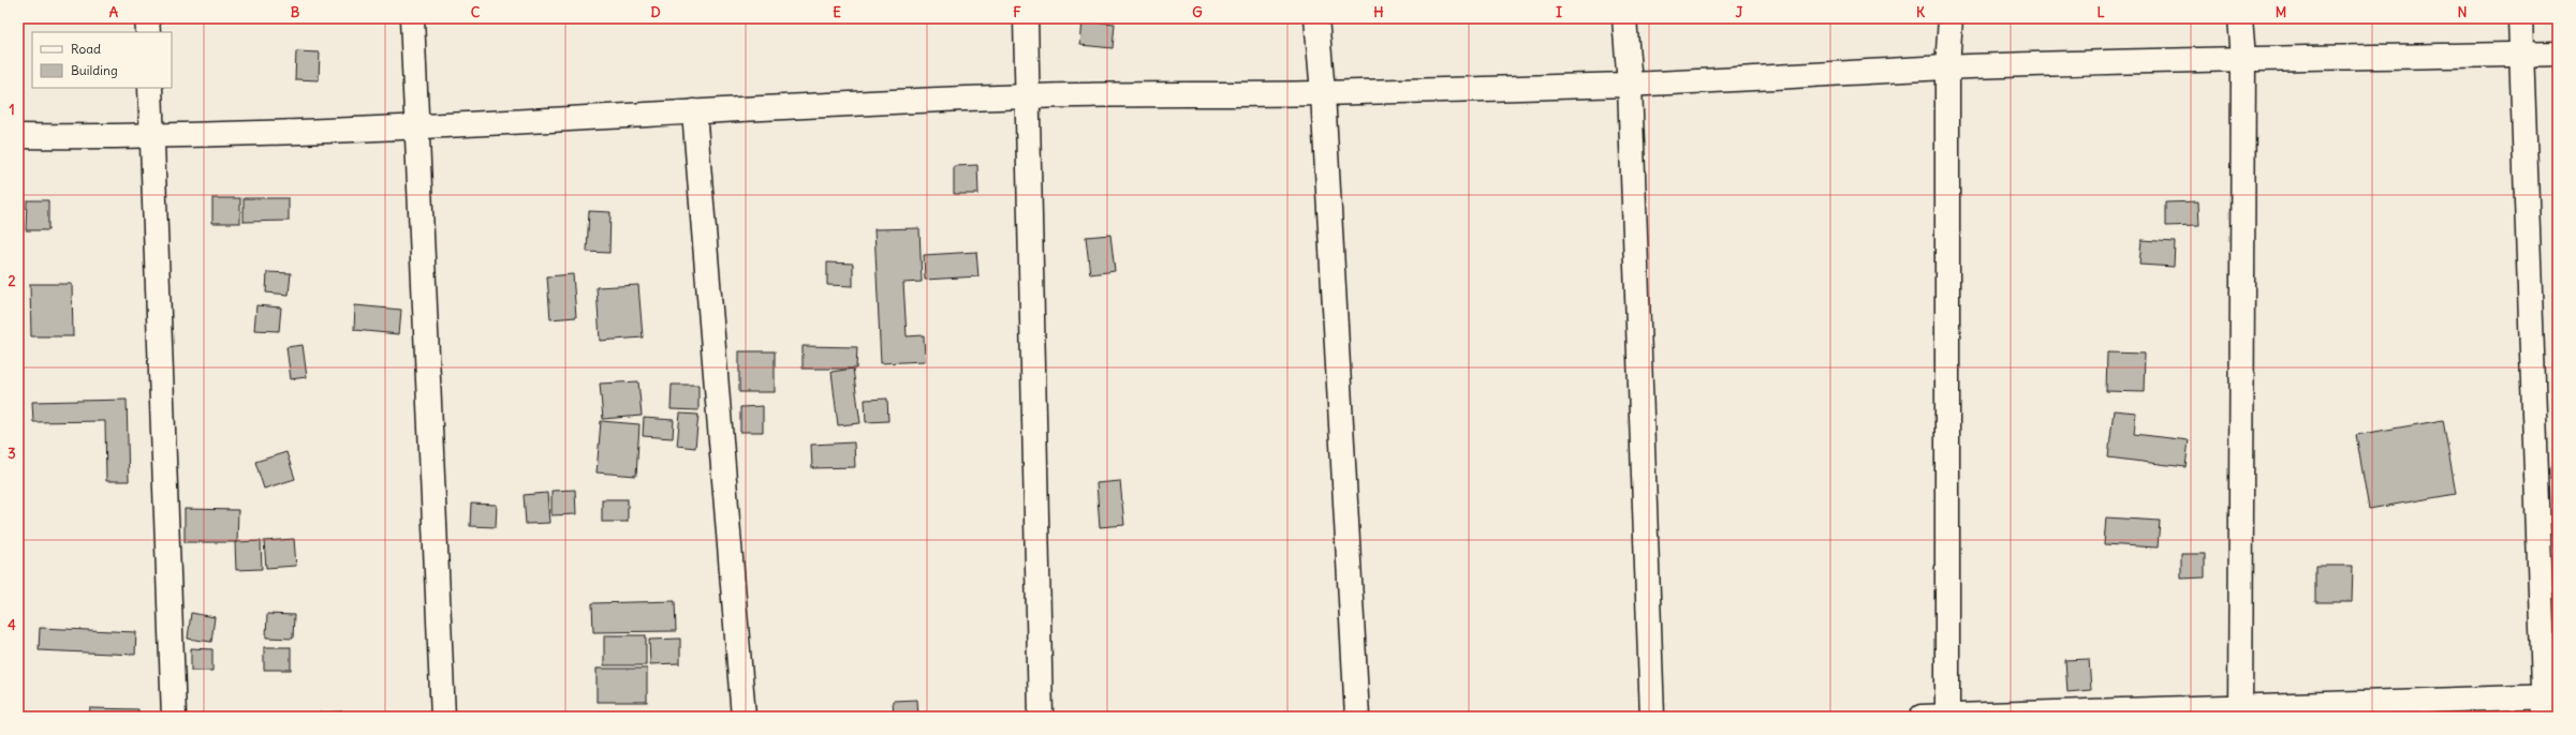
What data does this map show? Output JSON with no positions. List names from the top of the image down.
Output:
{
  "legend": ["Road", "Building"],
  "grid": {
    "columns": [
      "A",
      "B",
      "C",
      "D",
      "E",
      "F",
      "G",
      "H",
      "I",
      "J",
      "K",
      "L",
      "M",
      "N"
    ],
    "rows": [
      "1",
      "2",
      "3",
      "4"
    ]
  }
}
